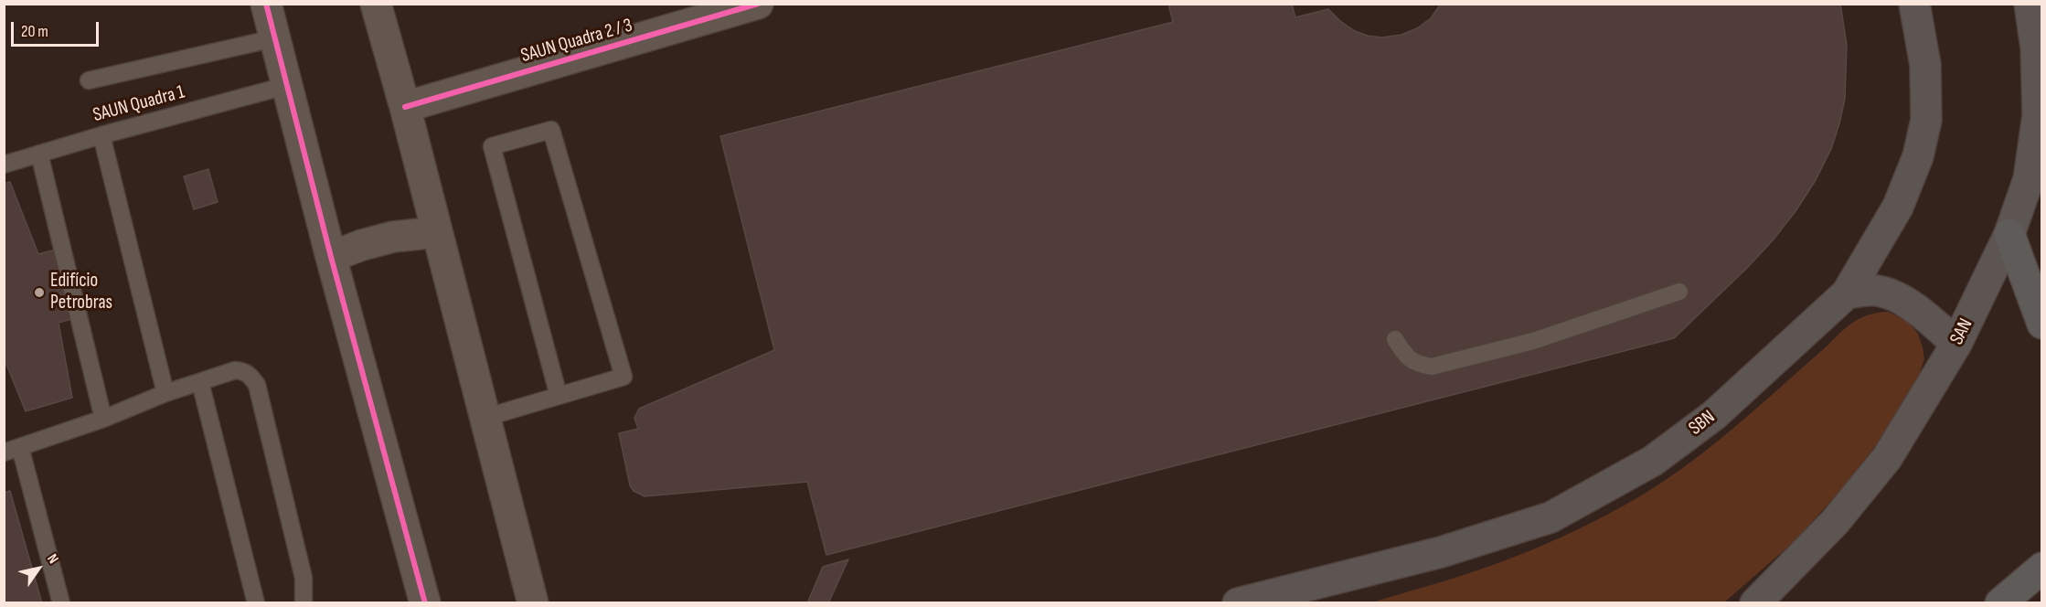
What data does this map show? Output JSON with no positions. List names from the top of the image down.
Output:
{
  "streets": {
    "main road": ["SAN", "SBN"],
    "street": ["SAUN Quadra 2 / 3"],
    "lane": ["SAUN Quadra 1"]
  },
  "places": ["Edifício Petrobras"],
  "scale_bar": "20 m",
  "north": "top right"
}
